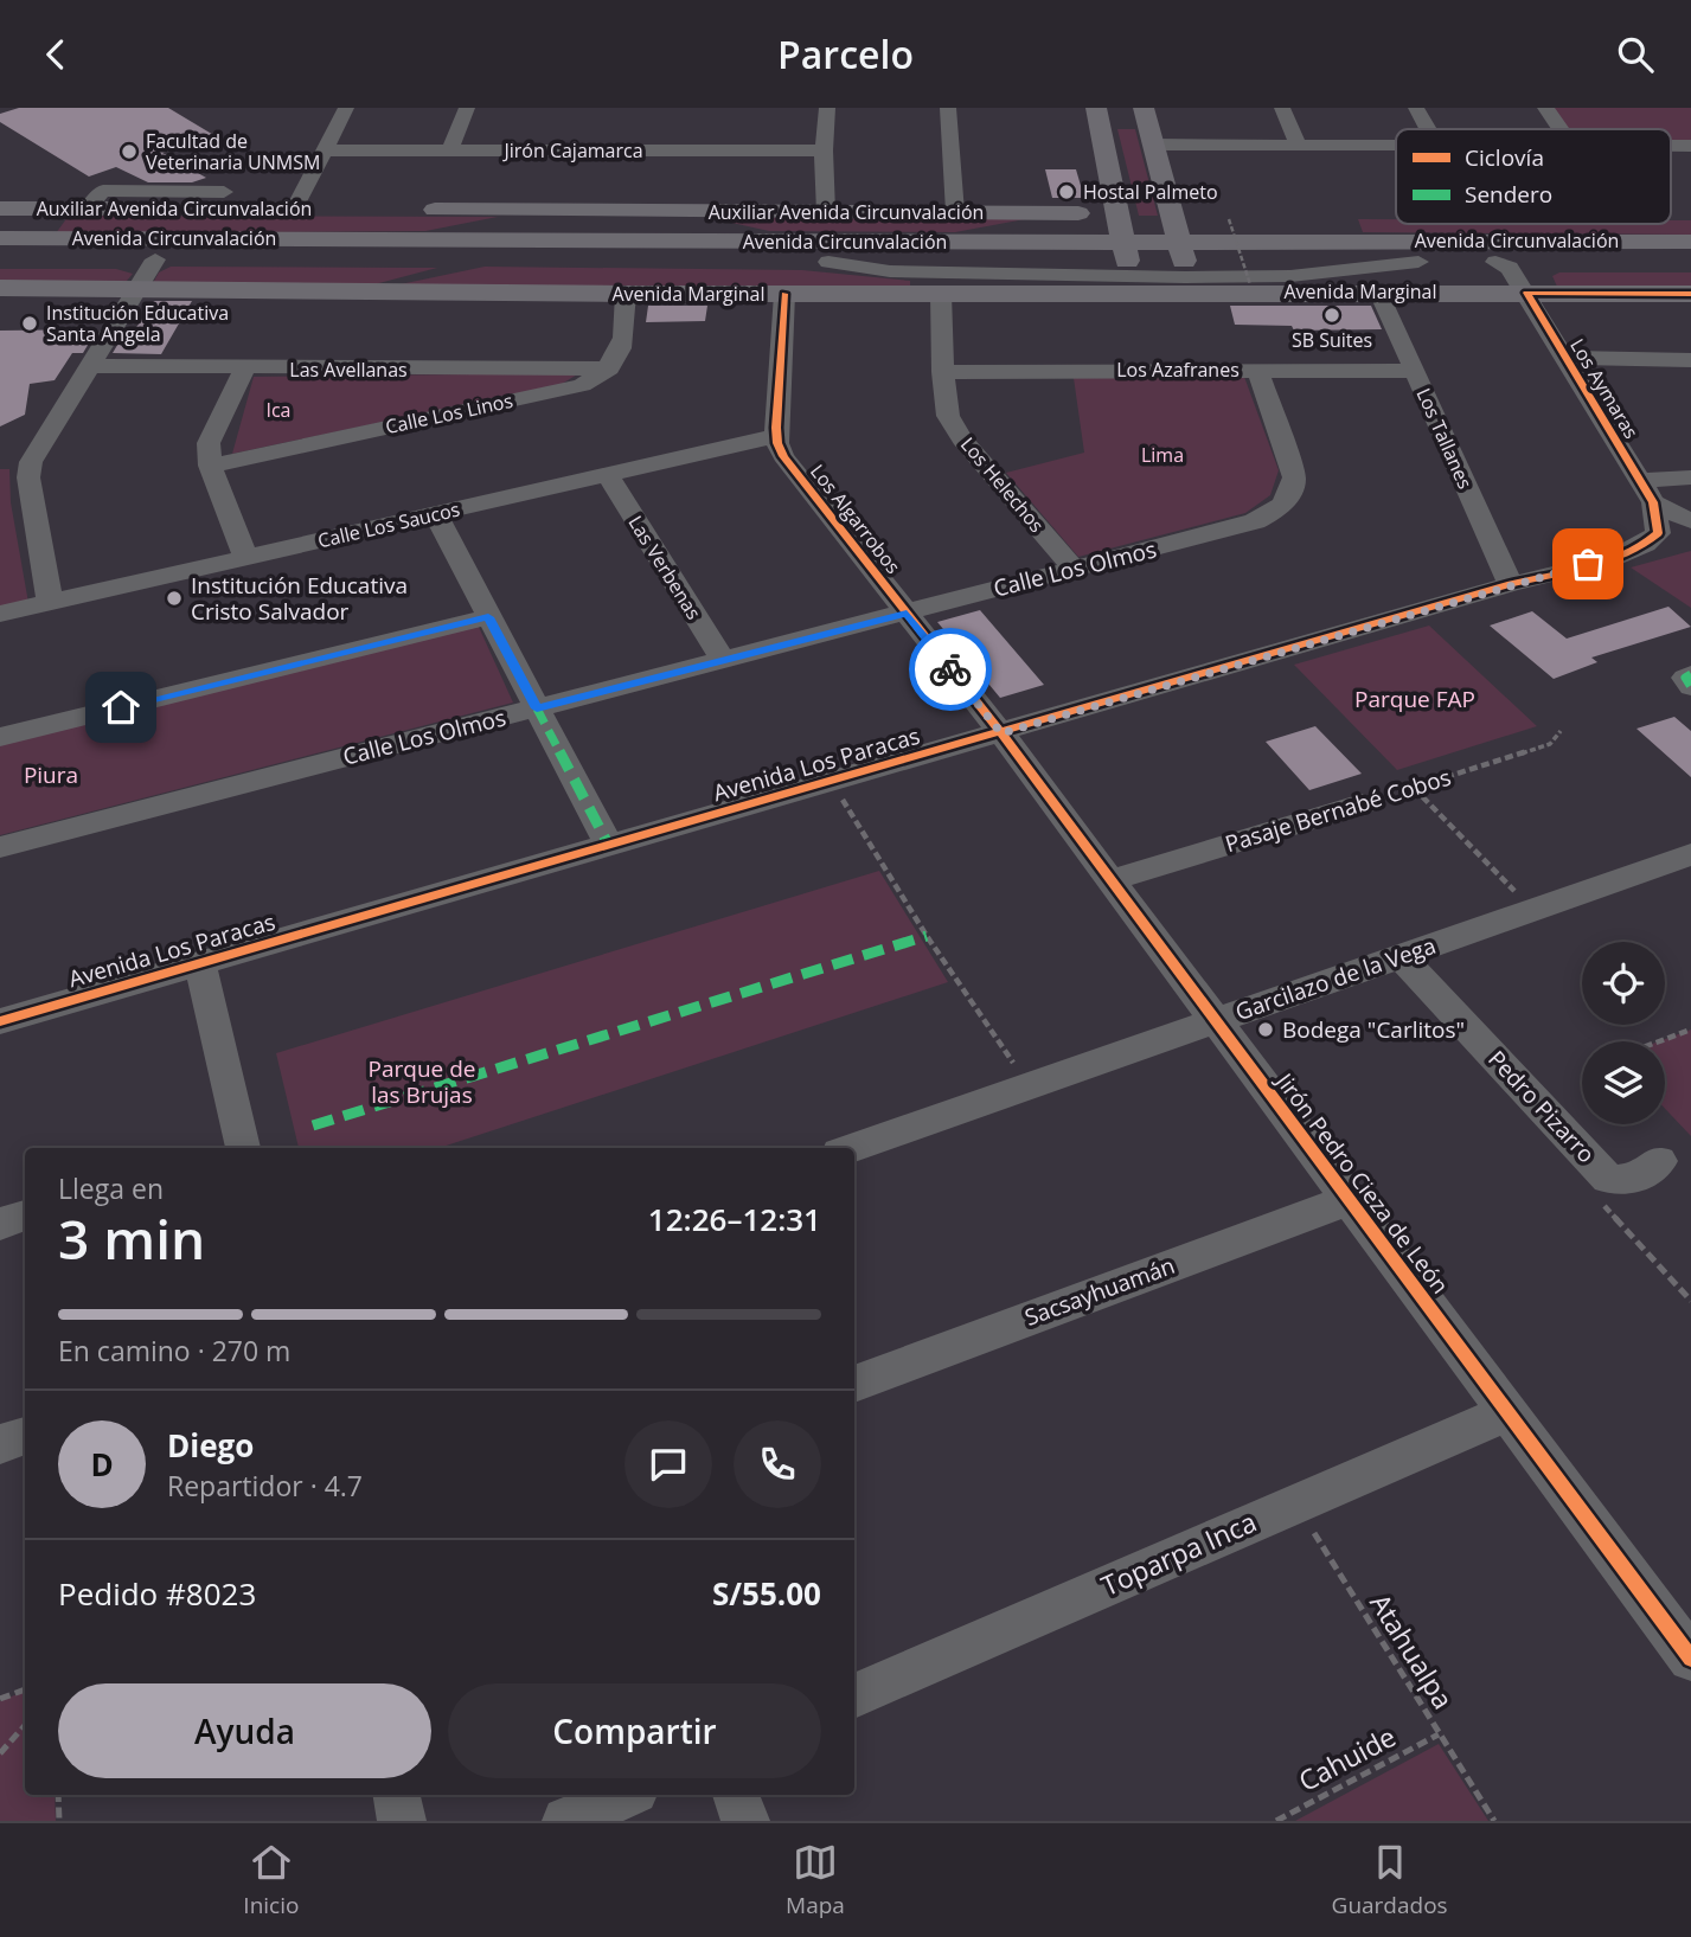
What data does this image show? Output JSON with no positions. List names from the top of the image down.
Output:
{
  "streets": {
    "main road": ["Auxiliar Avenida Circunvalación", "Avenida Circunvalación", "Avenida Marginal"],
    "street": [
      "Jirón Cajamarca",
      "Las Avellanas",
      "Los Azafranes",
      "Los Aymaras",
      "Calle Los Linos",
      "Los Tallanes",
      "Los Helechos",
      "Los Algarrobos",
      "Calle Los Saucos",
      "Las Verbenas",
      "Calle Los Olmos",
      "Avenida Los Paracas",
      "Pasaje Bernabé Cobos",
      "Garcilazo de la Vega",
      "Pedro Pizarro",
      "Jirón Pedro Cieza de León",
      "Sacsayhuamán",
      "Toparpa Inca"
    ],
    "path": ["Atahualpa", "Cahuide"]
  },
  "crossings": [
    ["Avenida Circunvalación", "Los Aymaras"],
    ["Avenida Marginal", "Los Aymaras"],
    ["Avenida Marginal", "Los Tallanes"],
    ["Avenida Marginal", "Los Helechos"],
    ["Avenida Marginal", "Los Algarrobos"],
    ["Las Avellanas", "Calle Los Linos"],
    ["Los Azafranes", "Los Tallanes"],
    ["Los Azafranes", "Los Helechos"],
    ["Los Azafranes", "Calle Los Olmos"],
    ["Los Aymaras", "Avenida Los Paracas"],
    ["Los Tallanes", "Avenida Los Paracas"],
    ["Los Helechos", "Calle Los Olmos"],
    ["Los Algarrobos", "Calle Los Saucos"],
    ["Los Algarrobos", "Calle Los Olmos"],
    ["Los Algarrobos", "Avenida Los Paracas"],
    ["Los Algarrobos", "Jirón Pedro Cieza de León"],
    ["Calle Los Saucos", "Las Verbenas"],
    ["Las Verbenas", "Calle Los Olmos"],
    ["Avenida Los Paracas", "Jirón Pedro Cieza de León"],
    ["Pasaje Bernabé Cobos", "Jirón Pedro Cieza de León"],
    ["Garcilazo de la Vega", "Pedro Pizarro"],
    ["Garcilazo de la Vega", "Jirón Pedro Cieza de León"],
    ["Jirón Pedro Cieza de León", "Sacsayhuamán"],
    ["Jirón Pedro Cieza de León", "Toparpa Inca"],
    ["Toparpa Inca", "Atahualpa"],
    ["Atahualpa", "Cahuide"]
  ],
  "parks": [
    "Ica",
    "Lima",
    "Parque FAP",
    "Piura",
    "Parque de las Brujas"
  ],
  "places": [
    "Facultad de Veterinaria UNMSM",
    "Hostal Palmeto",
    "SB Suites",
    "Institución Educativa Santa Angela",
    "Institución Educativa Cristo Salvador",
    "Bodega \"Carlitos\""
  ],
  "legend": ["Ciclovía", "Sendero"],
  "page": {
    "header": "Parcelo",
    "heading": ["3 min", "Llega en", "12:26–12:31"],
    "panel": [
      "Diego",
      "Repartidor · 4.7",
      "Pedido #8023",
      "S/55.00"
    ],
    "bar": "En camino · 270 m",
    "round": "D",
    "buttons": ["Ayuda", "Compartir"],
    "tabs": ["Inicio", "Mapa", "Guardados"]
  }
}
